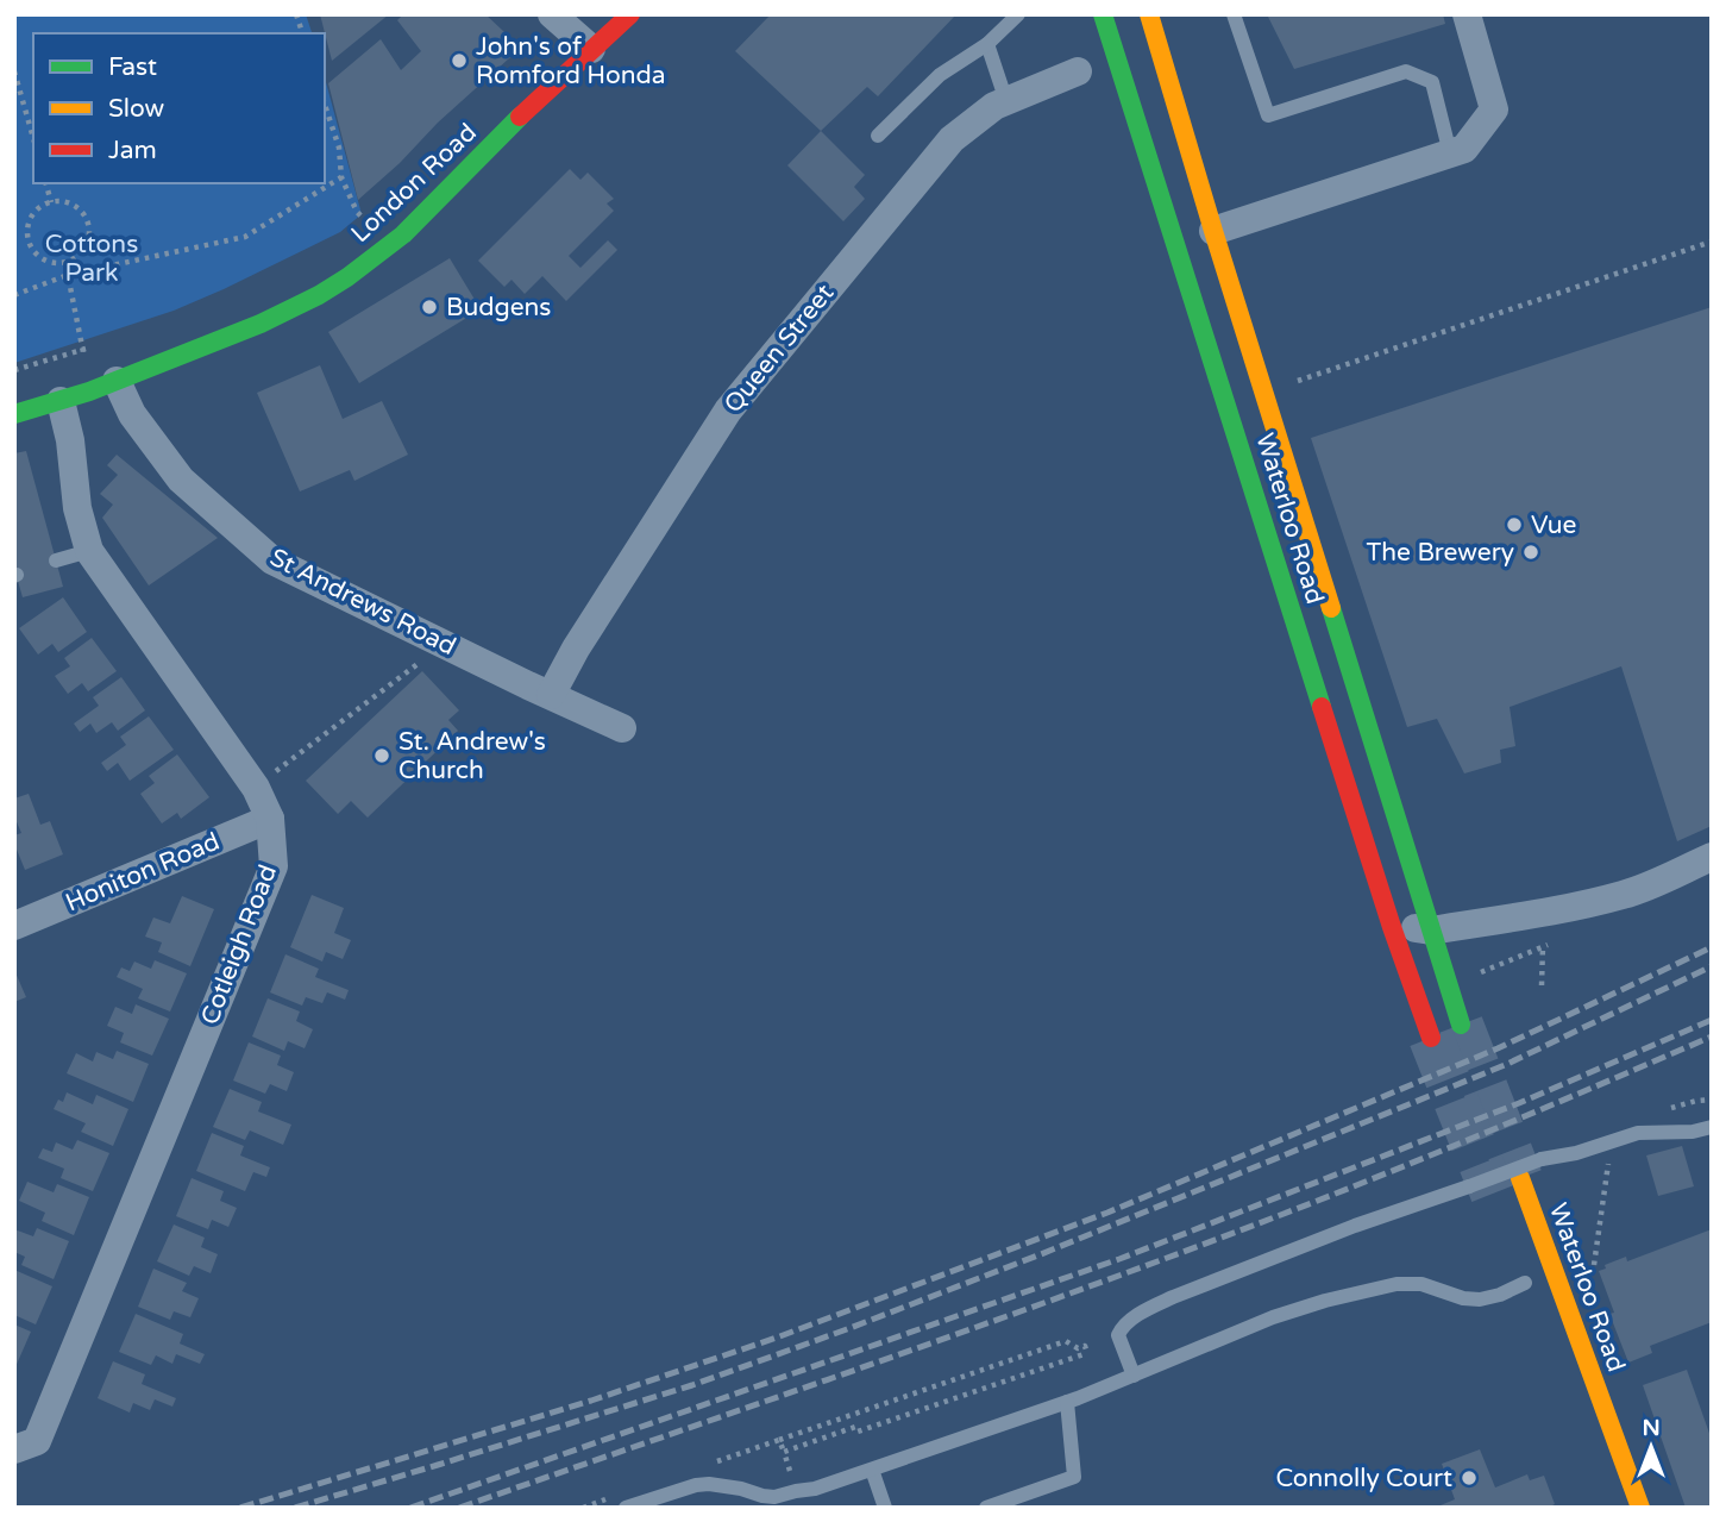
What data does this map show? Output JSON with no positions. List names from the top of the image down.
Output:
{
  "streets": {
    "main road": ["London Road", "Waterloo Road"],
    "street": [
      "Queen Street",
      "St Andrews Road",
      "Honiton Road",
      "Cotleigh Road"
    ]
  },
  "crossings": [
    ["London Road", "St Andrews Road"],
    ["London Road", "Cotleigh Road"],
    ["Queen Street", "St Andrews Road"],
    ["Honiton Road", "Cotleigh Road"]
  ],
  "parks": ["Cottons Park"],
  "places": [
    "John's of Romford Honda",
    "Budgens",
    "Vue",
    "The Brewery",
    "St. Andrew's Church",
    "Connolly Court"
  ],
  "legend": ["Fast", "Slow", "Jam"],
  "north": "top"
}
